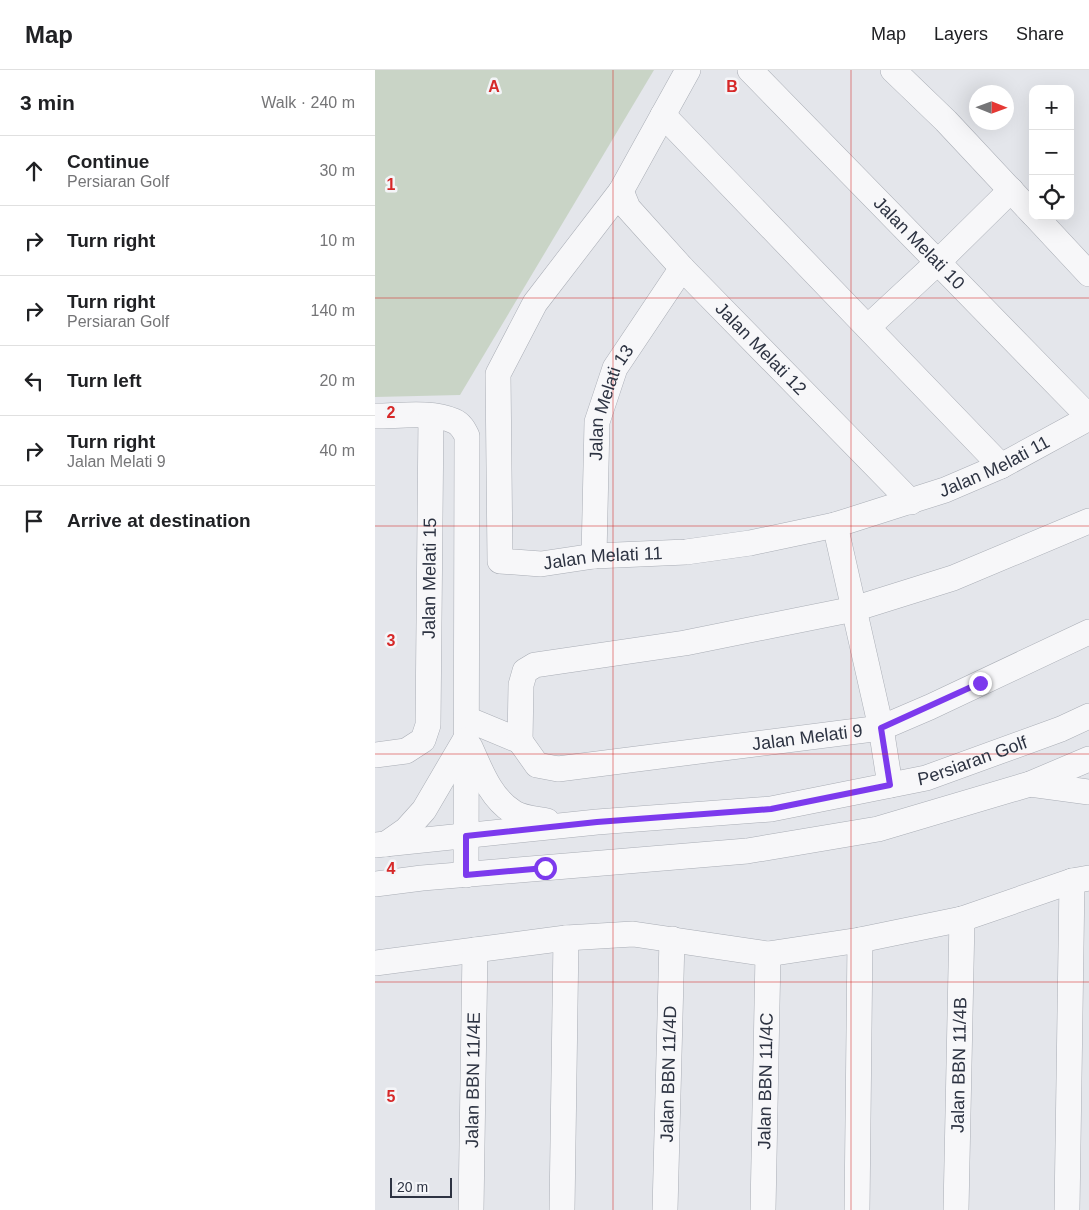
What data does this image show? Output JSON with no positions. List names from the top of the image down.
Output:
{
  "streets": {
    "street": [
      "Jalan Melati 10",
      "Jalan Melati 12",
      "Jalan Melati 13",
      "Jalan Melati 11",
      "Jalan Melati 15",
      "Jalan Melati 9",
      "Persiaran Golf",
      "Jalan BBN 11/4B",
      "Jalan BBN 11/4D",
      "Jalan BBN 11/4E",
      "Jalan BBN 11/4C"
    ]
  },
  "crossings": [
    ["Jalan Melati 10", "Jalan Melati 11"],
    ["Jalan Melati 12", "Jalan Melati 13"],
    ["Jalan Melati 12", "Jalan Melati 11"],
    ["Jalan Melati 13", "Jalan Melati 11"]
  ],
  "scale_bar": "20 m",
  "north": "right",
  "page": {
    "header": "Map",
    "nav": ["Map", "Layers", "Share"],
    "heading": ["3 min", "Walk · 240 m"],
    "map_buttons": ["+", "−"],
    "list": [
      ["Continue", "Persiaran Golf", "30 m"],
      ["Turn right", "10 m"],
      ["Turn right", "Persiaran Golf", "140 m"],
      ["Turn left", "20 m"],
      ["Turn right", "Jalan Melati 9", "40 m"],
      "Arrive at destination"
    ],
    "scale": "20 m"
  },
  "grid": {
    "columns": ["A", "B"],
    "rows": [
      "1",
      "2",
      "3",
      "4",
      "5"
    ]
  }
}
